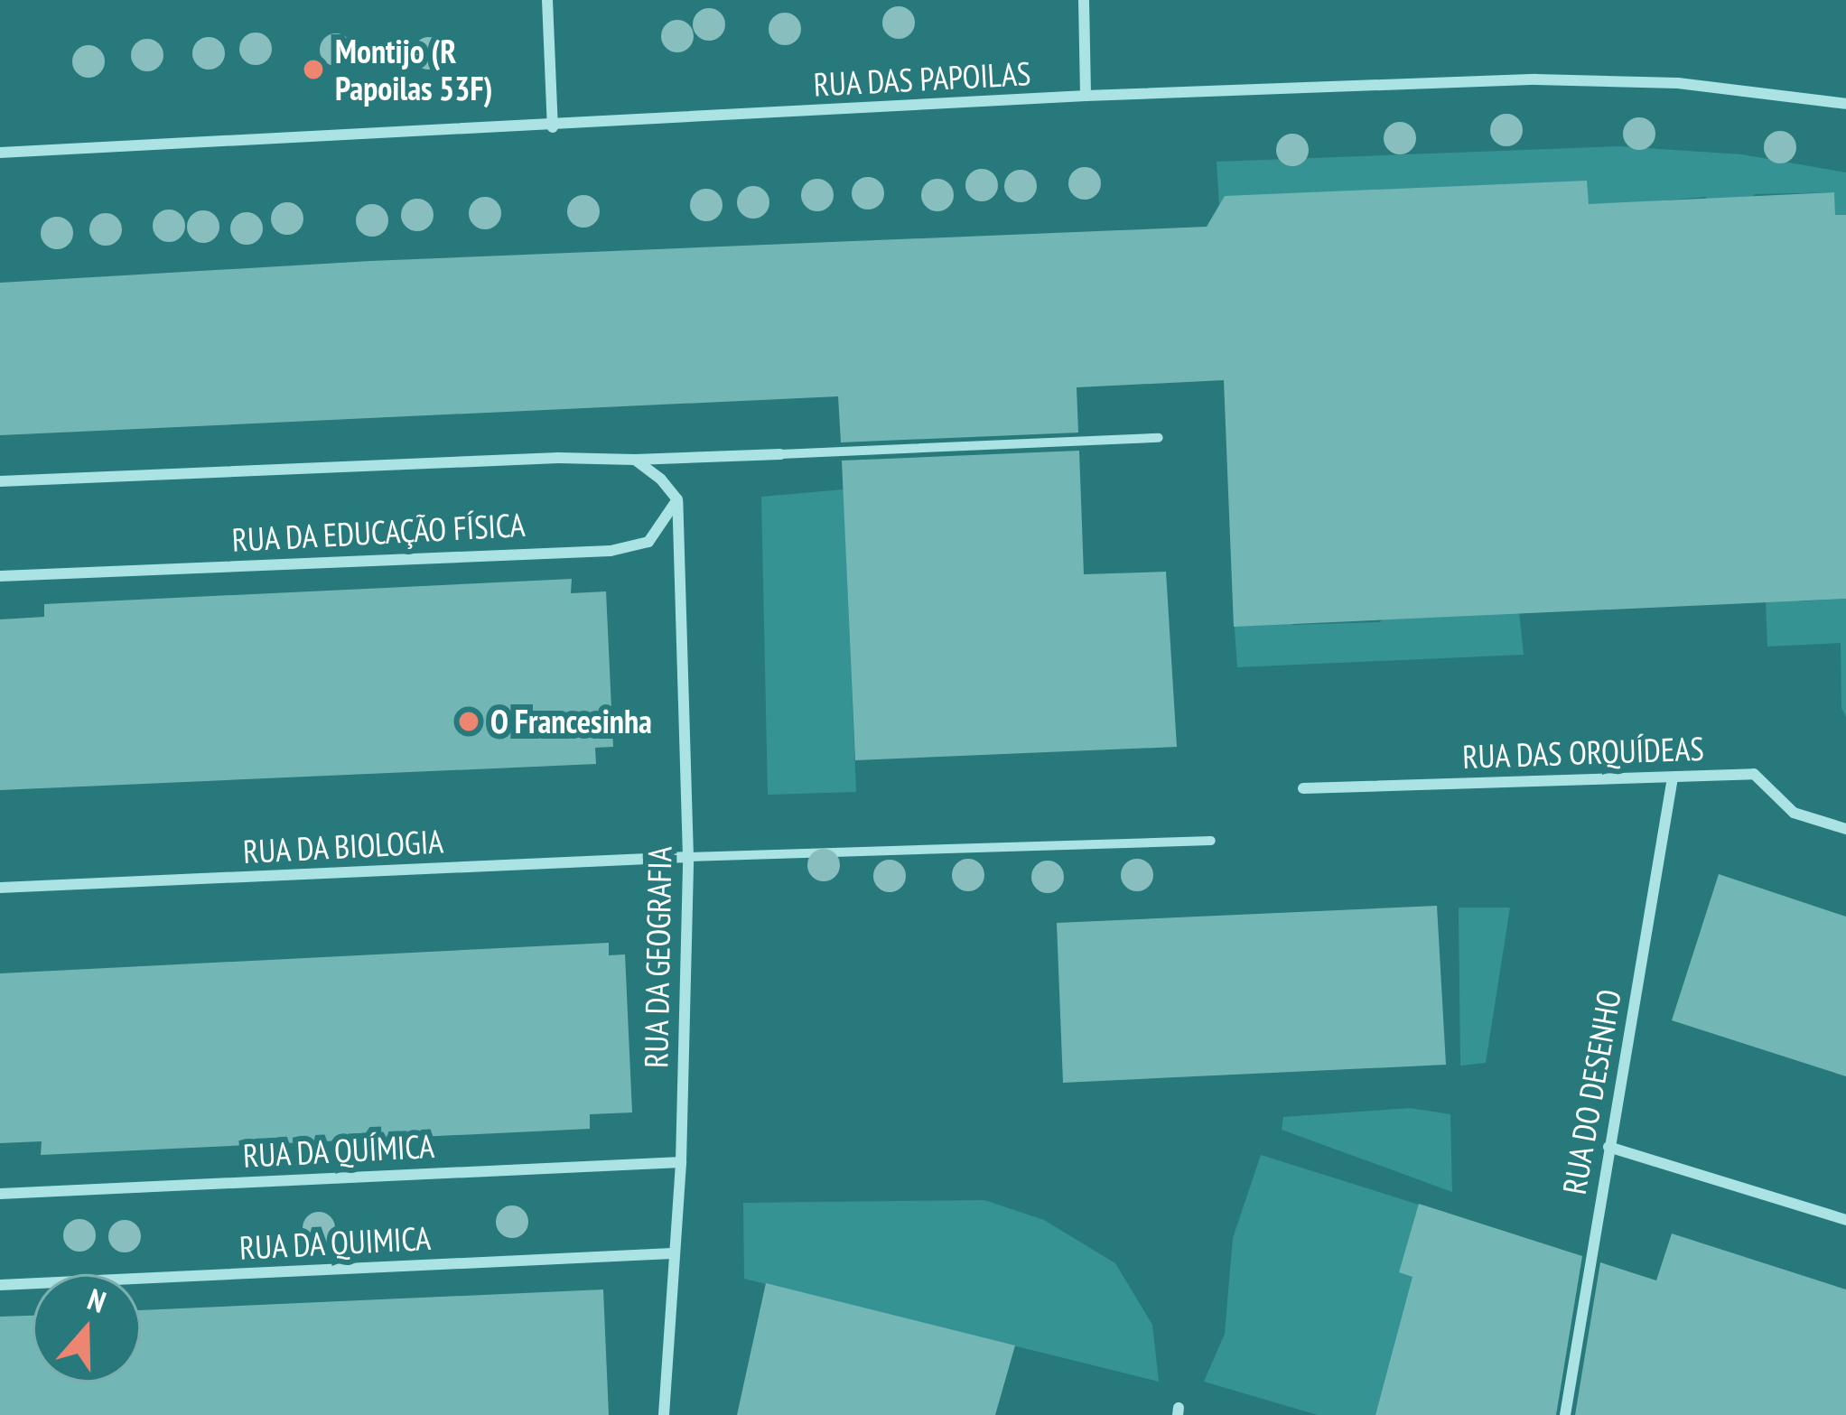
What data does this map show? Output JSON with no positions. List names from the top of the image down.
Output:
{
  "streets": {
    "street": [
      "RUA DAS PAPOILAS",
      "RUA DA EDUCAÇÃO FÍSICA",
      "RUA DAS ORQUÍDEAS",
      "RUA DA BIOLOGIA",
      "RUA DA GEOGRAFIA",
      "RUA DO DESENHO",
      "RUA DA QUÍMICA",
      "RUA DA QUIMICA"
    ]
  },
  "crossings": [
    ["RUA DA EDUCAÇÃO FÍSICA", "RUA DA GEOGRAFIA"],
    ["RUA DAS ORQUÍDEAS", "RUA DO DESENHO"],
    ["RUA DA BIOLOGIA", "RUA DA GEOGRAFIA"],
    ["RUA DA GEOGRAFIA", "RUA DA QUÍMICA"],
    ["RUA DA GEOGRAFIA", "RUA DA QUIMICA"]
  ],
  "places": ["Montijo (R Papoilas 53F)", "O Francesinha"],
  "north": "top"
}
